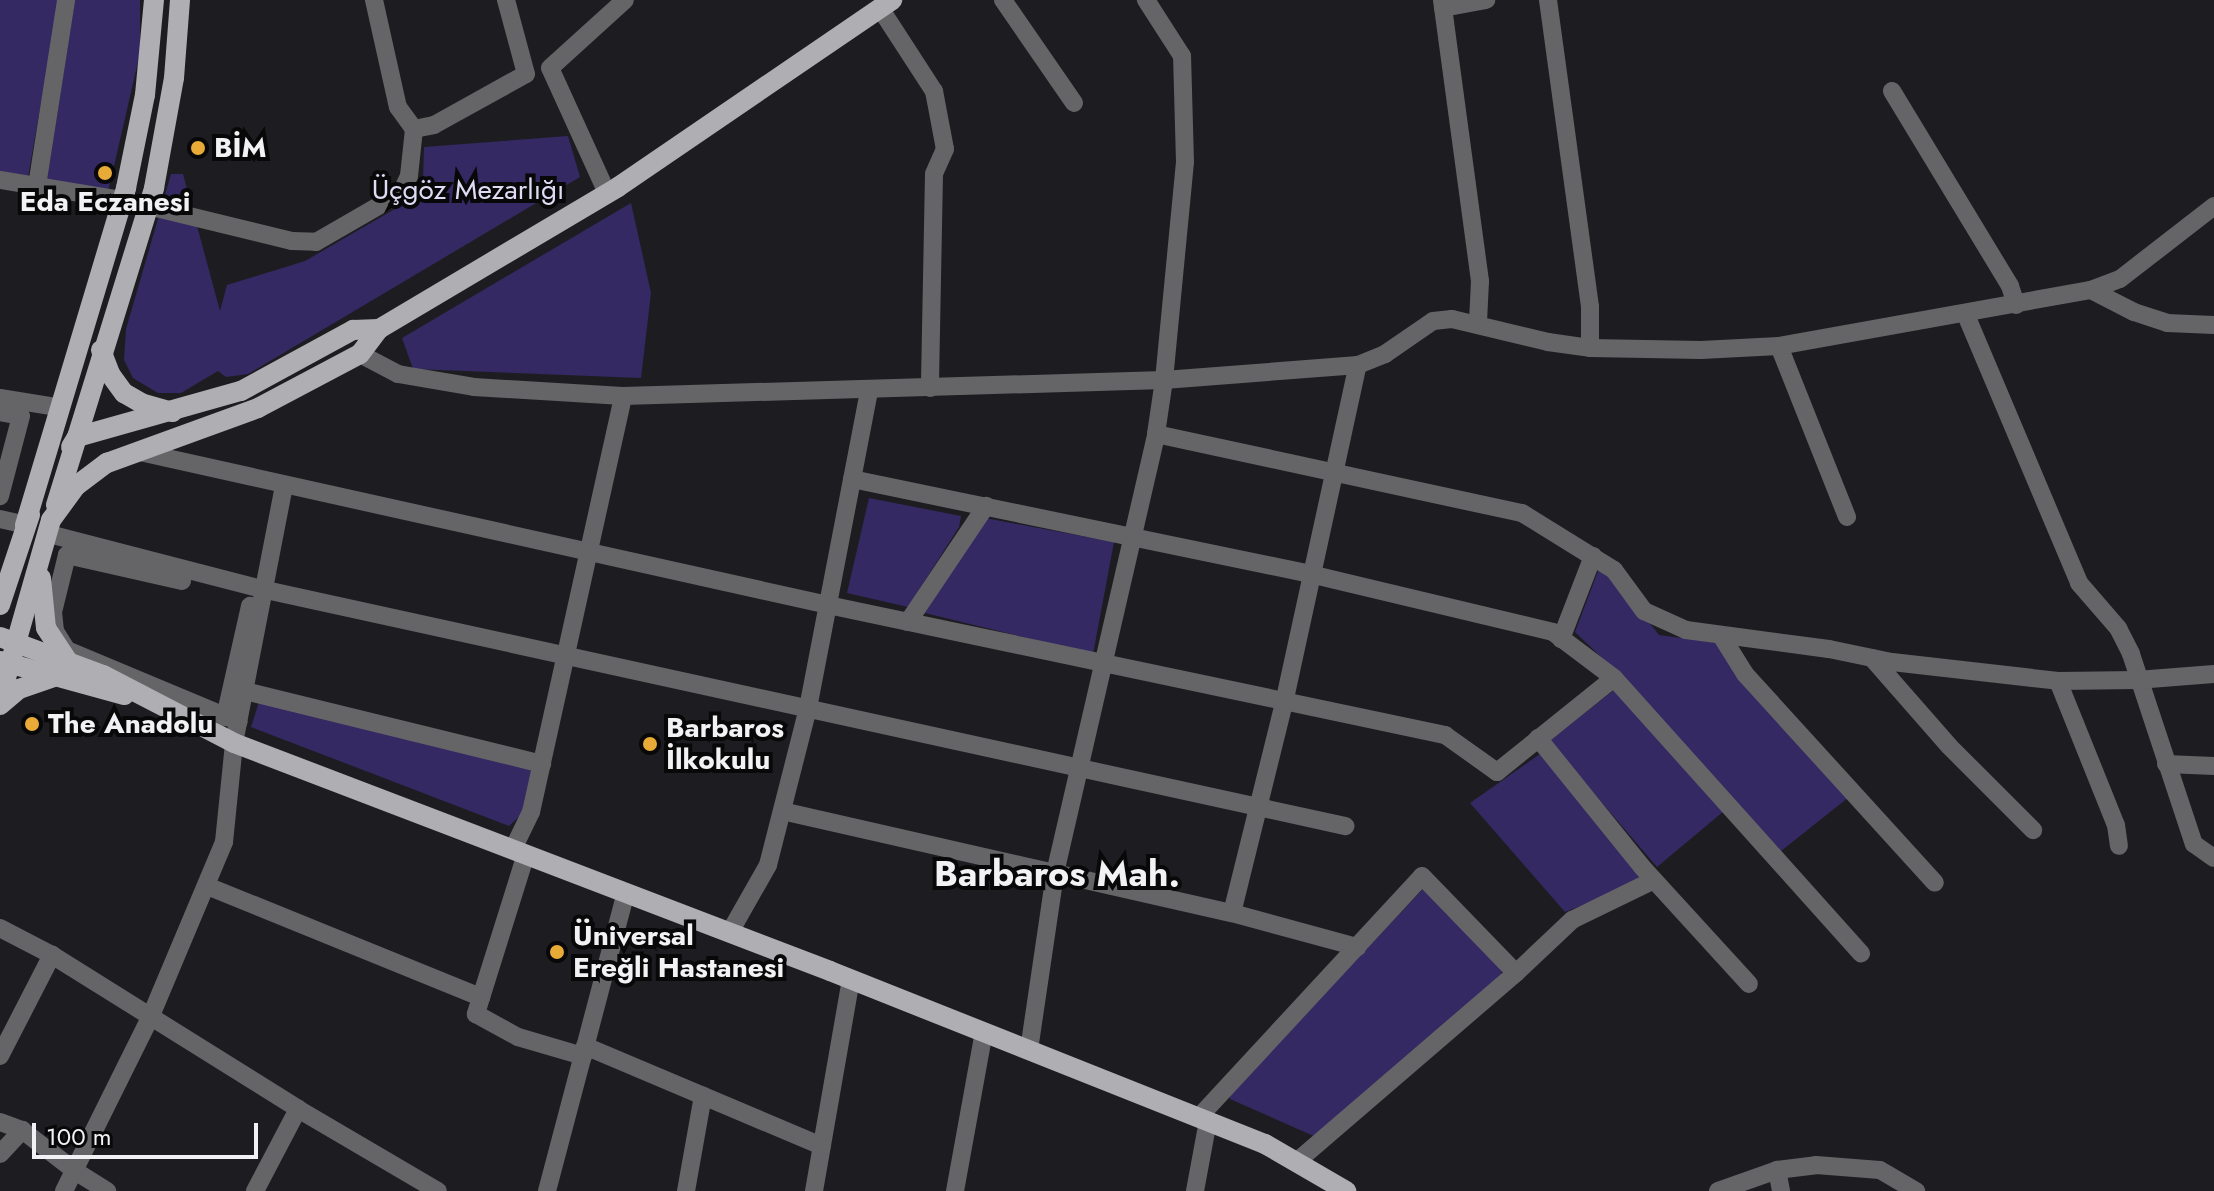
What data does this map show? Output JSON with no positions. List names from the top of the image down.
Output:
{
  "districts": ["Barbaros Mah."],
  "parks": ["Üçgöz Mezarlığı"],
  "places": [
    "BİM",
    "Eda Eczanesi",
    "The Anadolu",
    "Barbaros İlkokulu",
    "Üniversal Ereğli Hastanesi"
  ],
  "scale_bar": "100 m"
}
